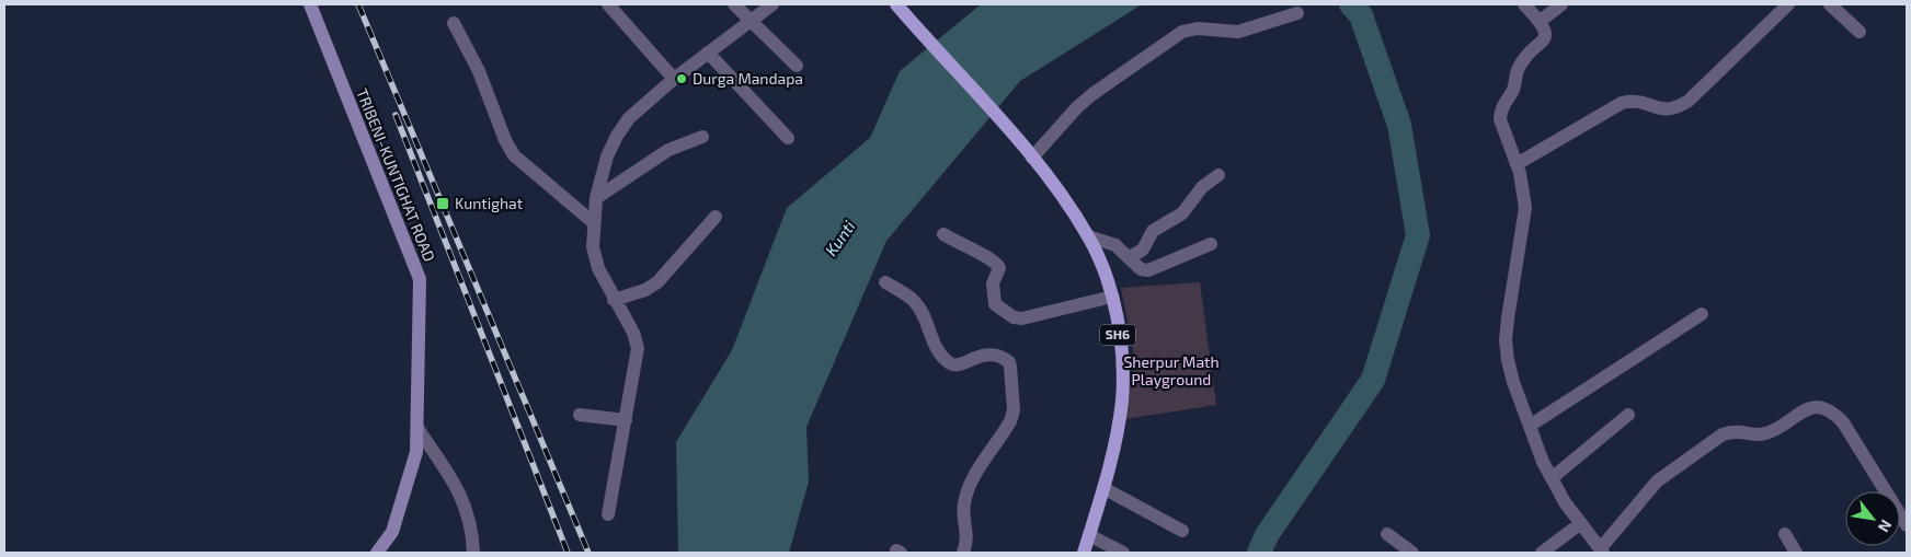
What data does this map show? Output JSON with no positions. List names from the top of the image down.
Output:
{
  "streets": {
    "main road": ["TRIBENI-KUNTIGHAT ROAD", "SH6"]
  },
  "water": ["Kunti"],
  "parks": ["Sherpur Math Playground"],
  "places": {
    "other": ["Durga Mandapa"],
    "transit": ["Kuntighat"]
  },
  "north": "bottom right"
}
